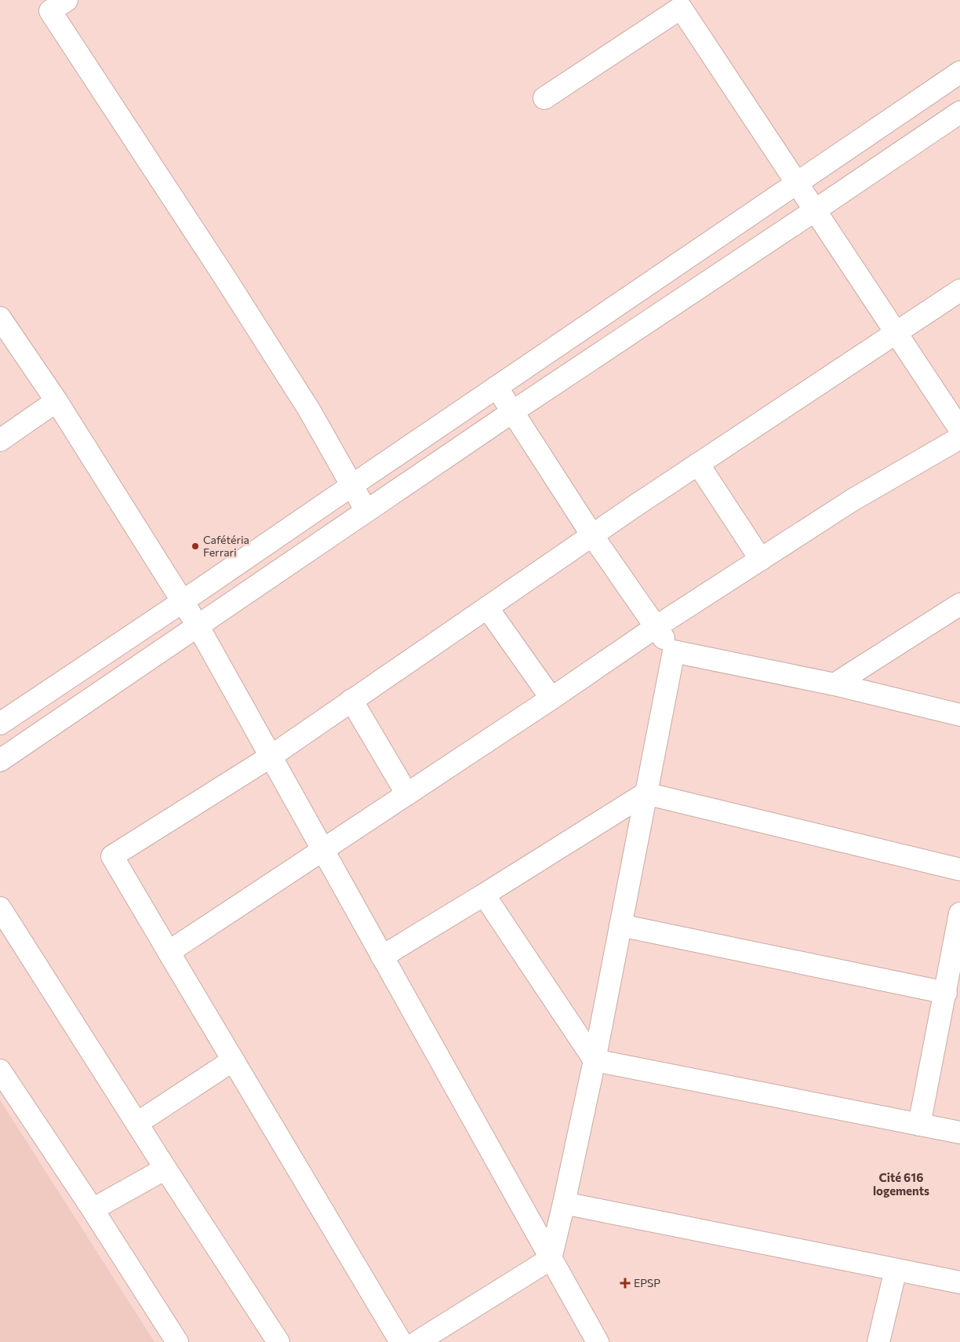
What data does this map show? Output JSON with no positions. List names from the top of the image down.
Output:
{
  "districts": ["Cité 616 logements"],
  "places": {
    "other": ["Cafétéria Ferrari"],
    "health": ["EPSP"]
  }
}
